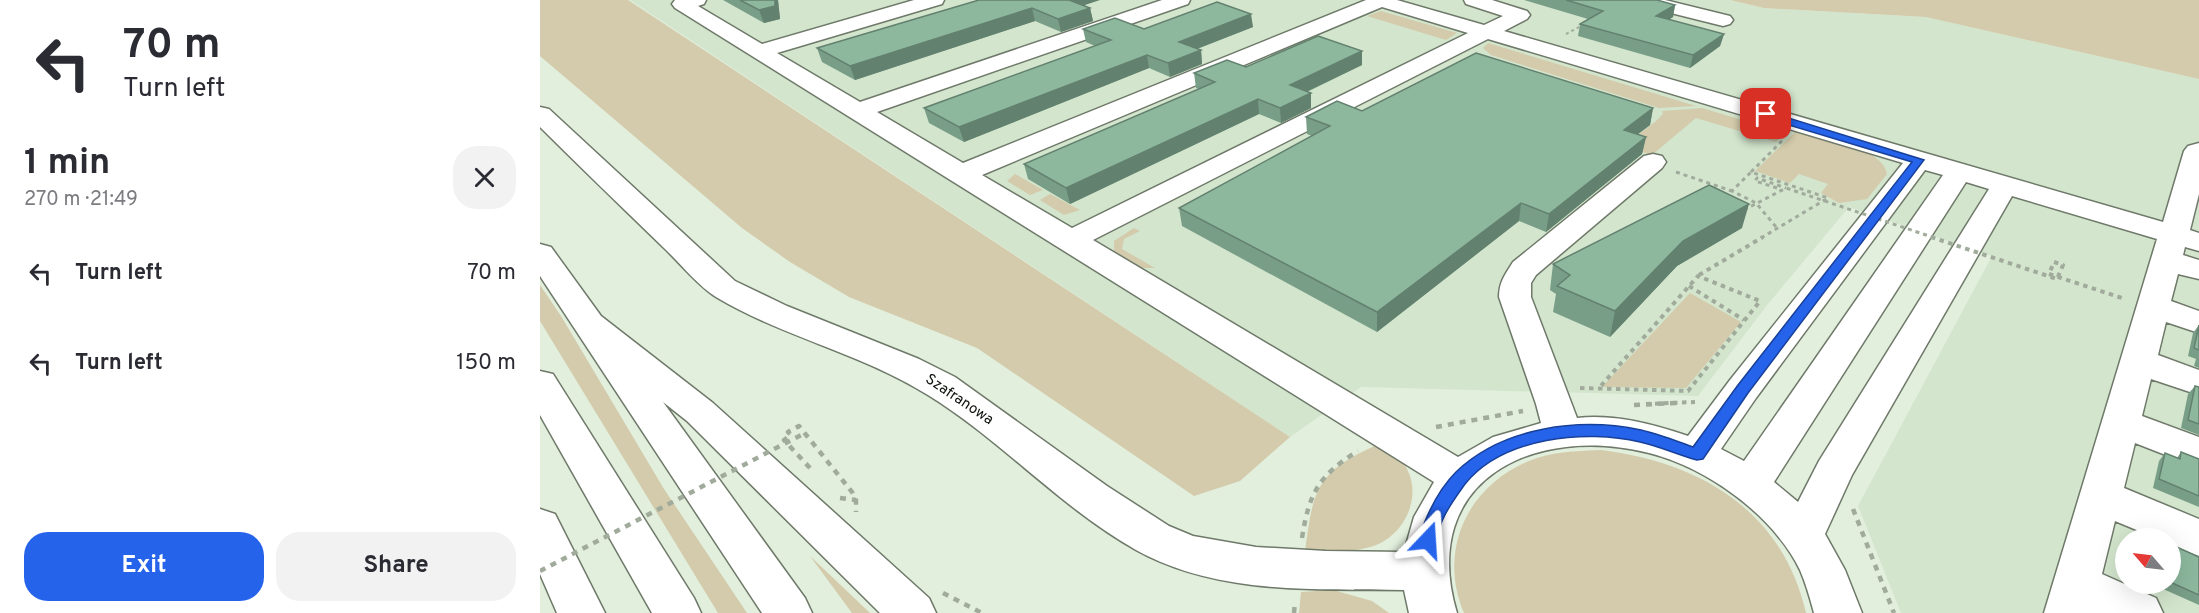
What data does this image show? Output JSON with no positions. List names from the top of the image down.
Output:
{
  "streets": {
    "street": ["Szafranowa"]
  },
  "north": "top left",
  "page": {
    "turn": ["70 m", "Turn left"],
    "heading": ["1 min", "270 m · 21:49"],
    "list": [
      {
        "name": "Turn left",
        "value": "70 m"
      },
      {
        "name": "Turn left",
        "value": "150 m"
      }
    ],
    "buttons": ["Exit", "Share"]
  }
}
